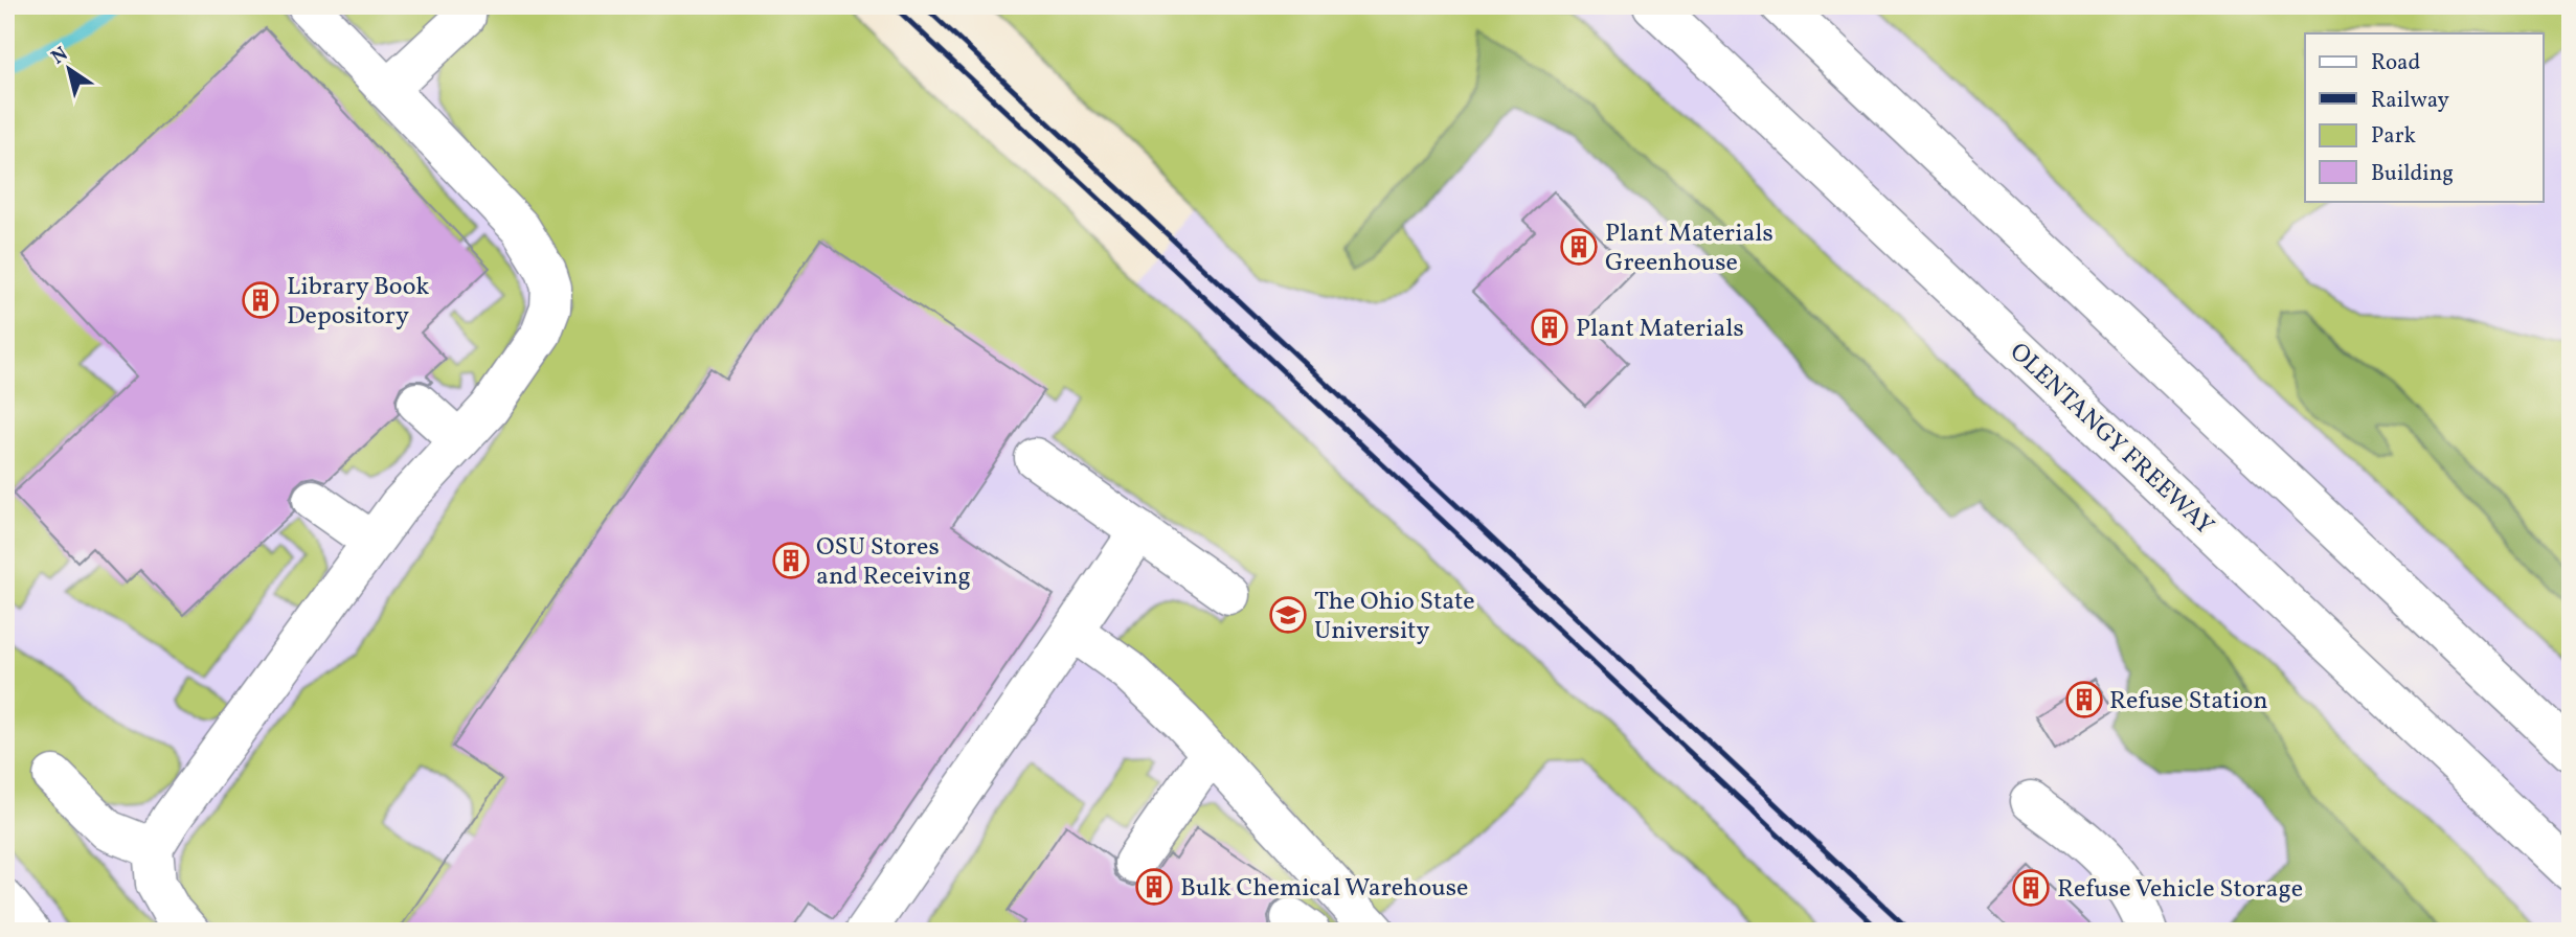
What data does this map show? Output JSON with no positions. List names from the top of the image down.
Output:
{
  "streets": {
    "main road": ["OLENTANGY FREEWAY"]
  },
  "places": {
    "building": [
      "Plant Materials Greenhouse",
      "Library Book Depository",
      "Plant Materials",
      "OSU Stores and Receiving",
      "Refuse Station",
      "Bulk Chemical Warehouse",
      "Refuse Vehicle Storage"
    ],
    "school or university": ["The Ohio State University"]
  },
  "legend": [
    "Road",
    "Railway",
    "Park",
    "Building"
  ],
  "north": "top left"
}
